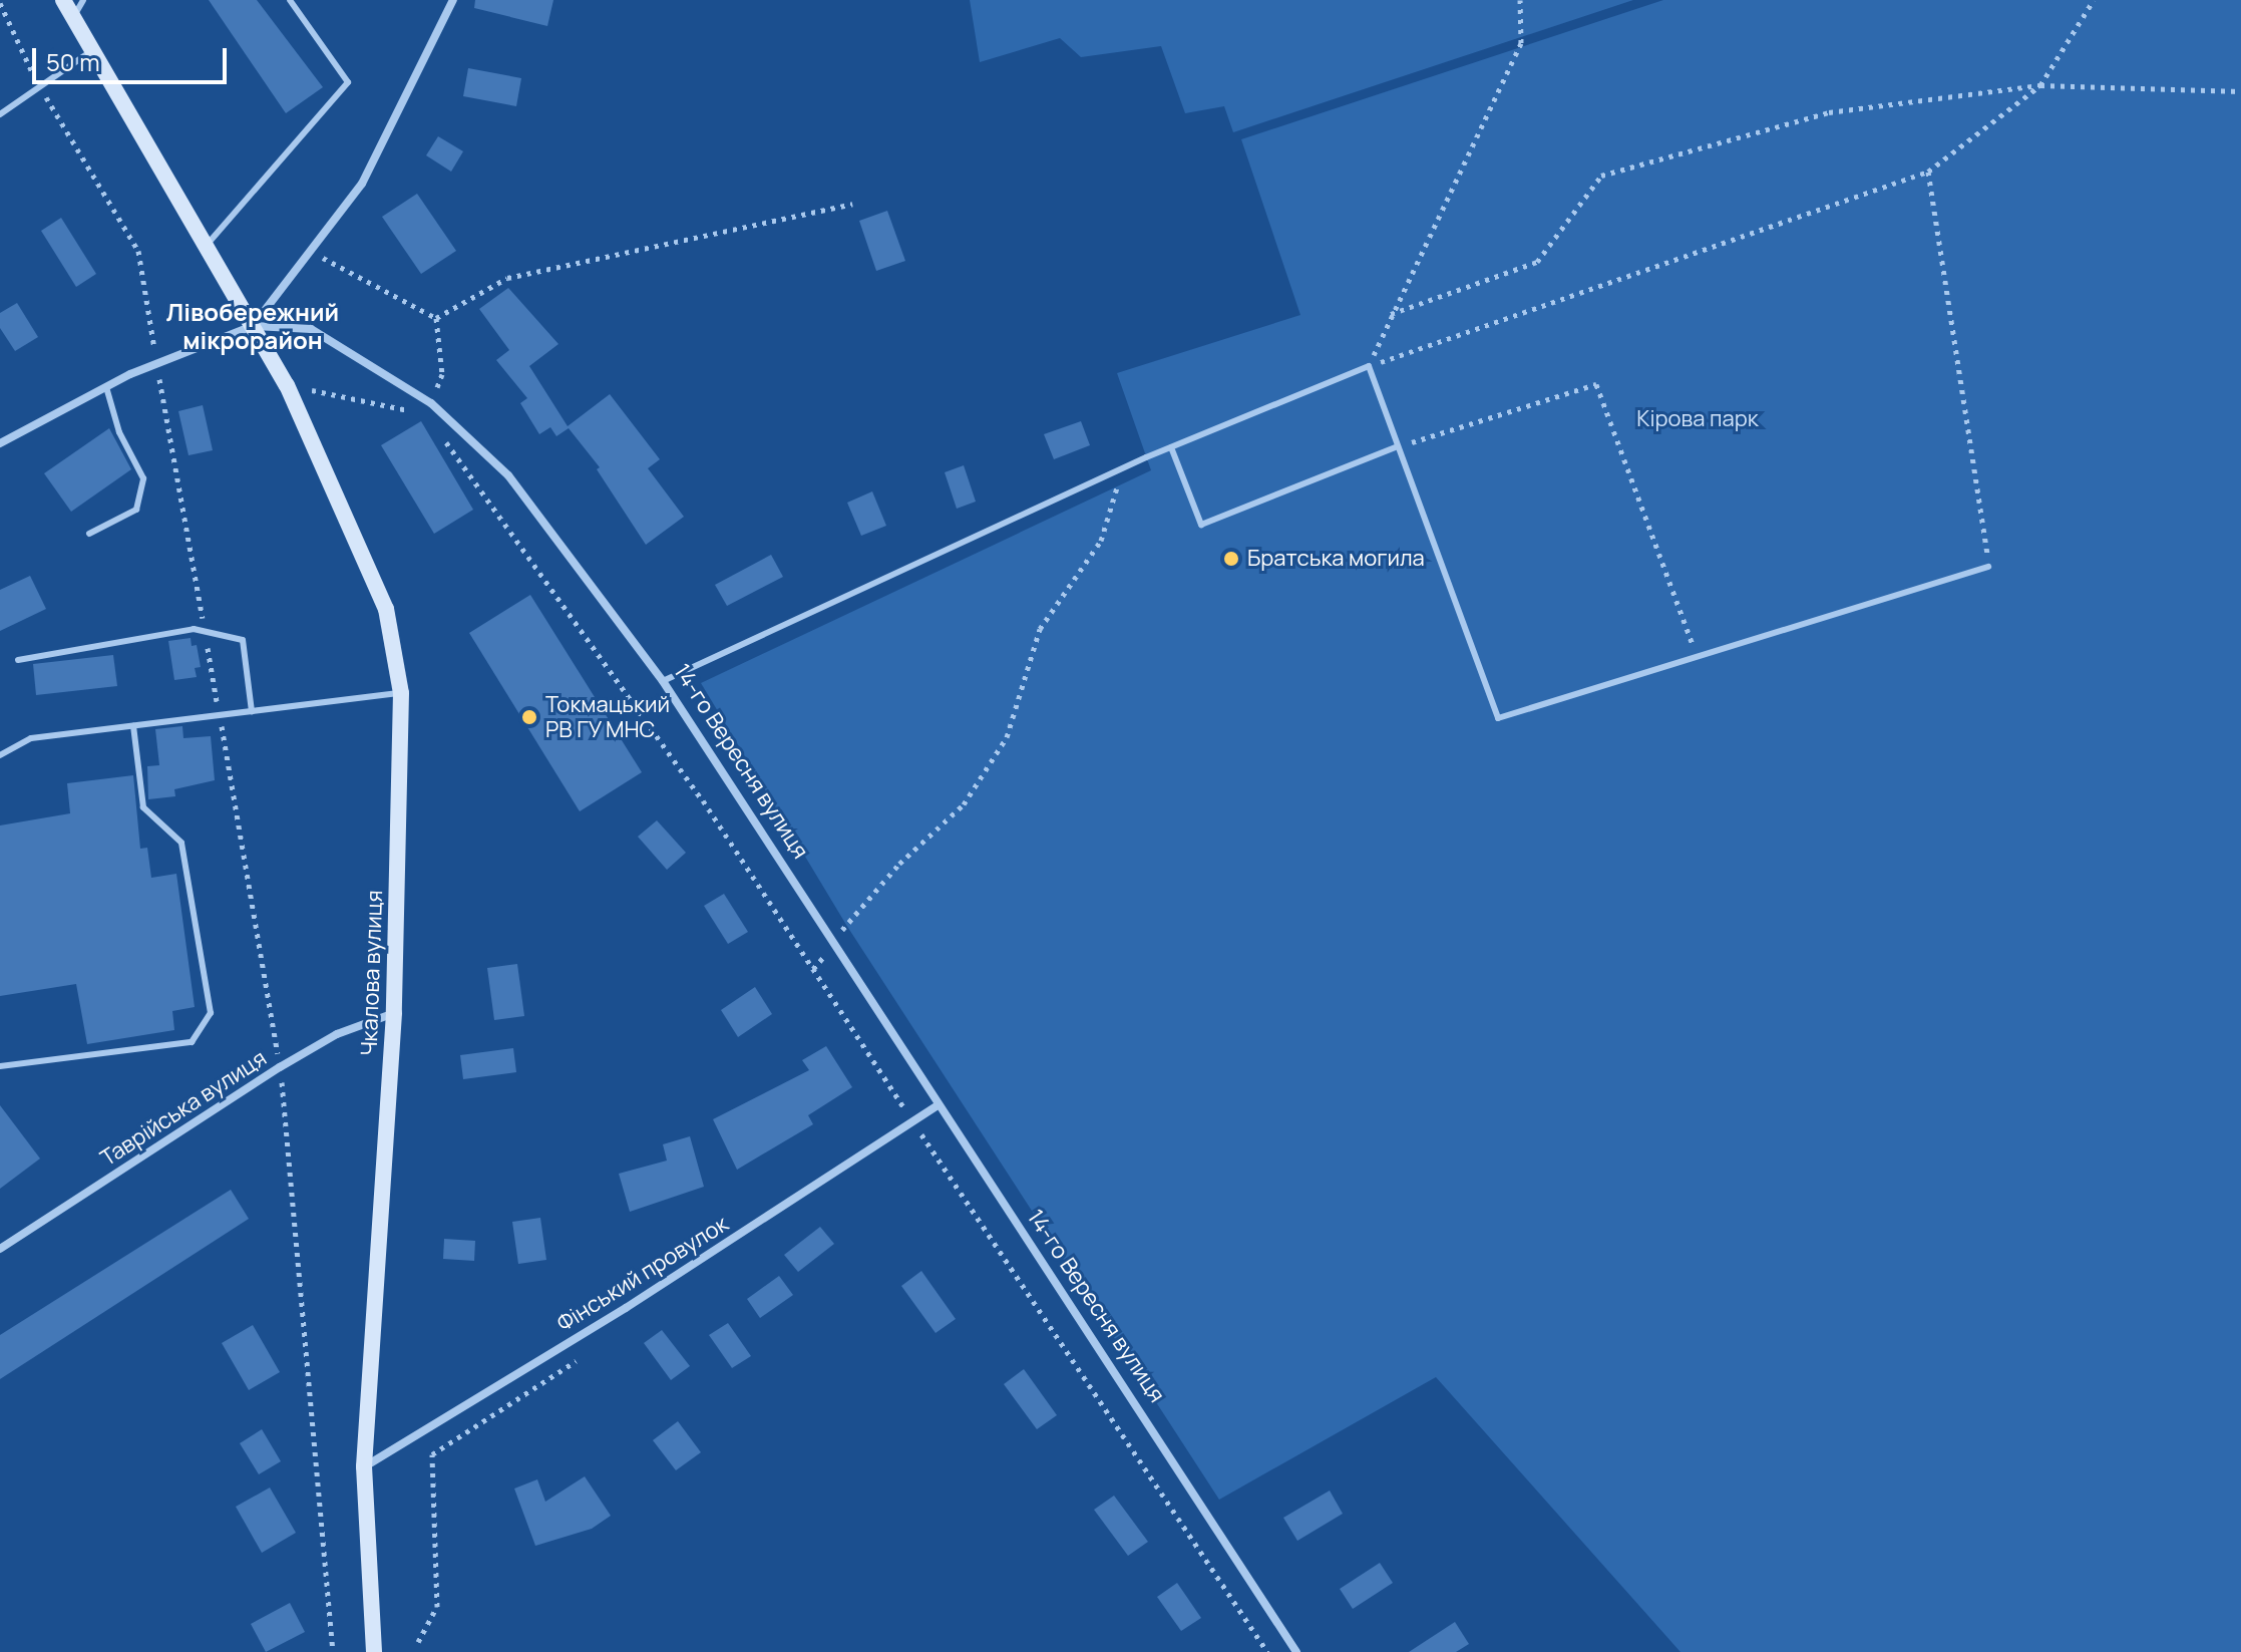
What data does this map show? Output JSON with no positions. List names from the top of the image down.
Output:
{
  "streets": {
    "main road": ["Чкалова вулиця"],
    "street": ["14-го Вересня вулиця", "Таврійська вулиця", "Фінський провулок"]
  },
  "crossings": [
    ["14-го Вересня вулиця", "Чкалова вулиця"],
    ["14-го Вересня вулиця", "Фінський провулок"],
    ["Чкалова вулиця", "Таврійська вулиця"],
    ["Чкалова вулиця", "Фінський провулок"]
  ],
  "districts": ["Лівобережний мікрорайон"],
  "parks": ["Кірова парк"],
  "places": ["Братська могила", "Токмацький РВ ГУ МНС"],
  "scale_bar": "50 m"
}
